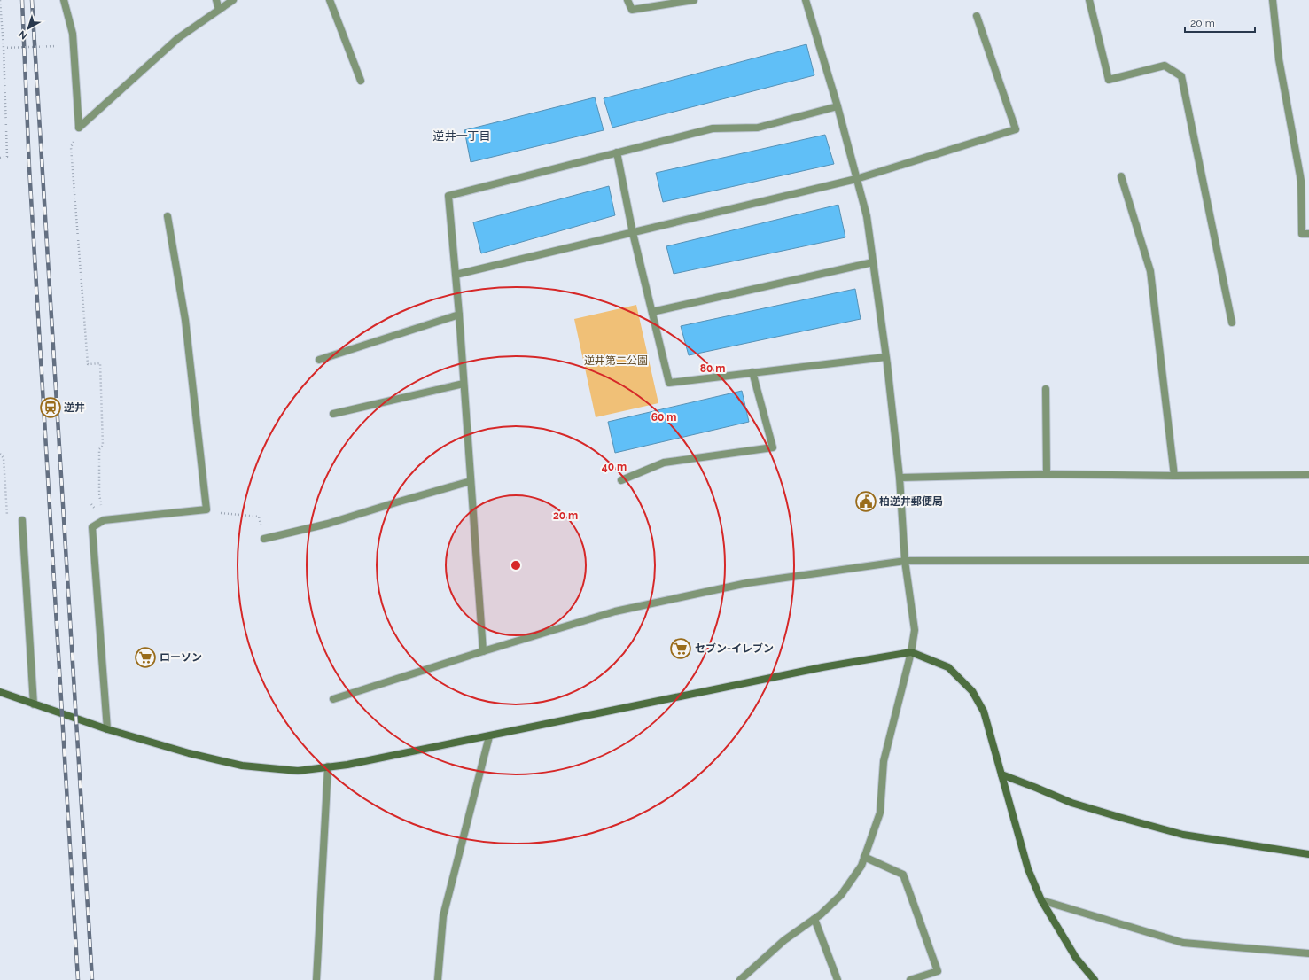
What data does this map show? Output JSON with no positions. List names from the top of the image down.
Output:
{
  "districts": ["逆井一丁目"],
  "parks": ["逆井第二公園"],
  "places": {
    "station": ["逆井"],
    "public building": ["柏逆井郵便局"],
    "supermarket": ["セブン-イレブン", "ローソン"]
  },
  "scale_bar": "20 m",
  "north": "bottom left",
  "rings": [
    "80 m",
    "60 m",
    "40 m",
    "20 m"
  ]
}
